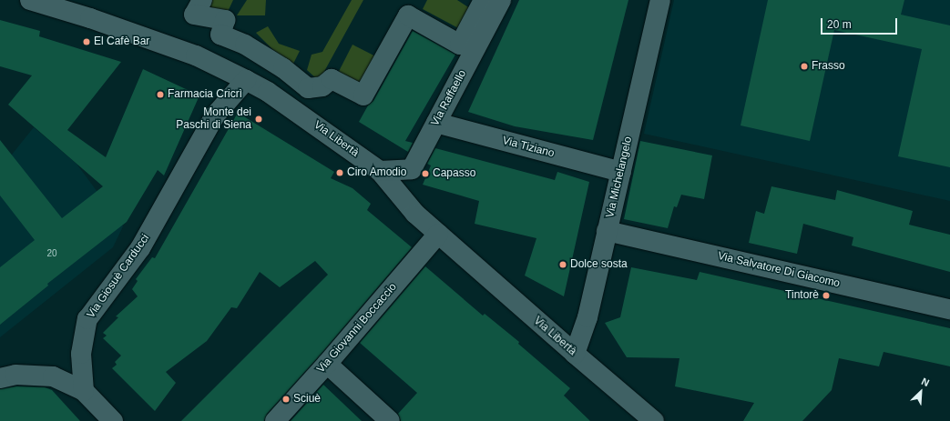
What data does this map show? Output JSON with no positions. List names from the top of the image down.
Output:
{
  "streets": {
    "street": [
      "Via Raffaello",
      "Via Libertà",
      "Via Tiziano",
      "Via Michelangelo",
      "Via Salvatore Di Giacomo",
      "Via Giosuè Carducci",
      "Via Giovanni Boccaccio"
    ]
  },
  "crossings": [
    ["Via Raffaello", "Via Libertà"],
    ["Via Raffaello", "Via Tiziano"],
    ["Via Libertà", "Via Michelangelo"],
    ["Via Libertà", "Via Giosuè Carducci"],
    ["Via Libertà", "Via Giovanni Boccaccio"],
    ["Via Tiziano", "Via Michelangelo"],
    ["Via Michelangelo", "Via Salvatore Di Giacomo"]
  ],
  "places": [
    "El Cafè Bar",
    "Frasso",
    "Farmacia Cricrì",
    "Monte dei Paschi di Siena",
    "Ciro Amodio",
    "Capasso",
    "Dolce sosta",
    "Tintorè",
    "Sciuè"
  ],
  "house_numbers": ["20"],
  "scale_bar": "20 m",
  "north": "top right"
}
